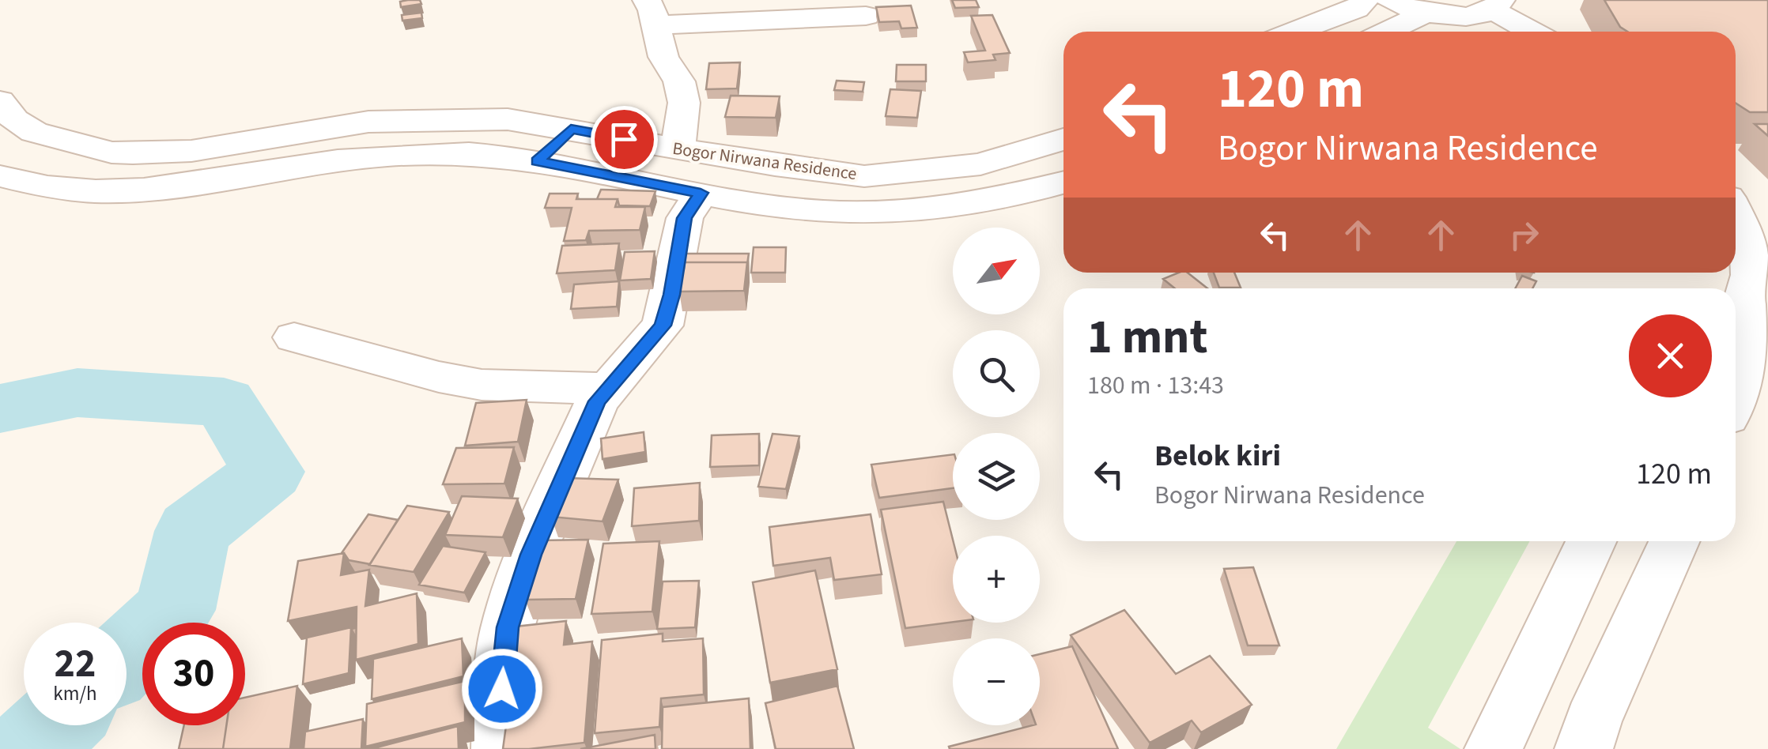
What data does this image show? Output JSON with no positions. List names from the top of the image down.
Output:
{
  "streets": {
    "street": ["Bogor Nirwana Residence"]
  },
  "north": "top right",
  "page": {
    "turn": ["120 m", "Bogor Nirwana Residence"],
    "map_buttons": ["+", "−"],
    "heading": ["1 mnt", "180 m · 13:43"],
    "list": [
      {
        "name": "Belok kiri",
        "note": "Bogor Nirwana Residence",
        "value": "120 m"
      }
    ],
    "speed": "22 km/h",
    "limit": "30"
  }
}
